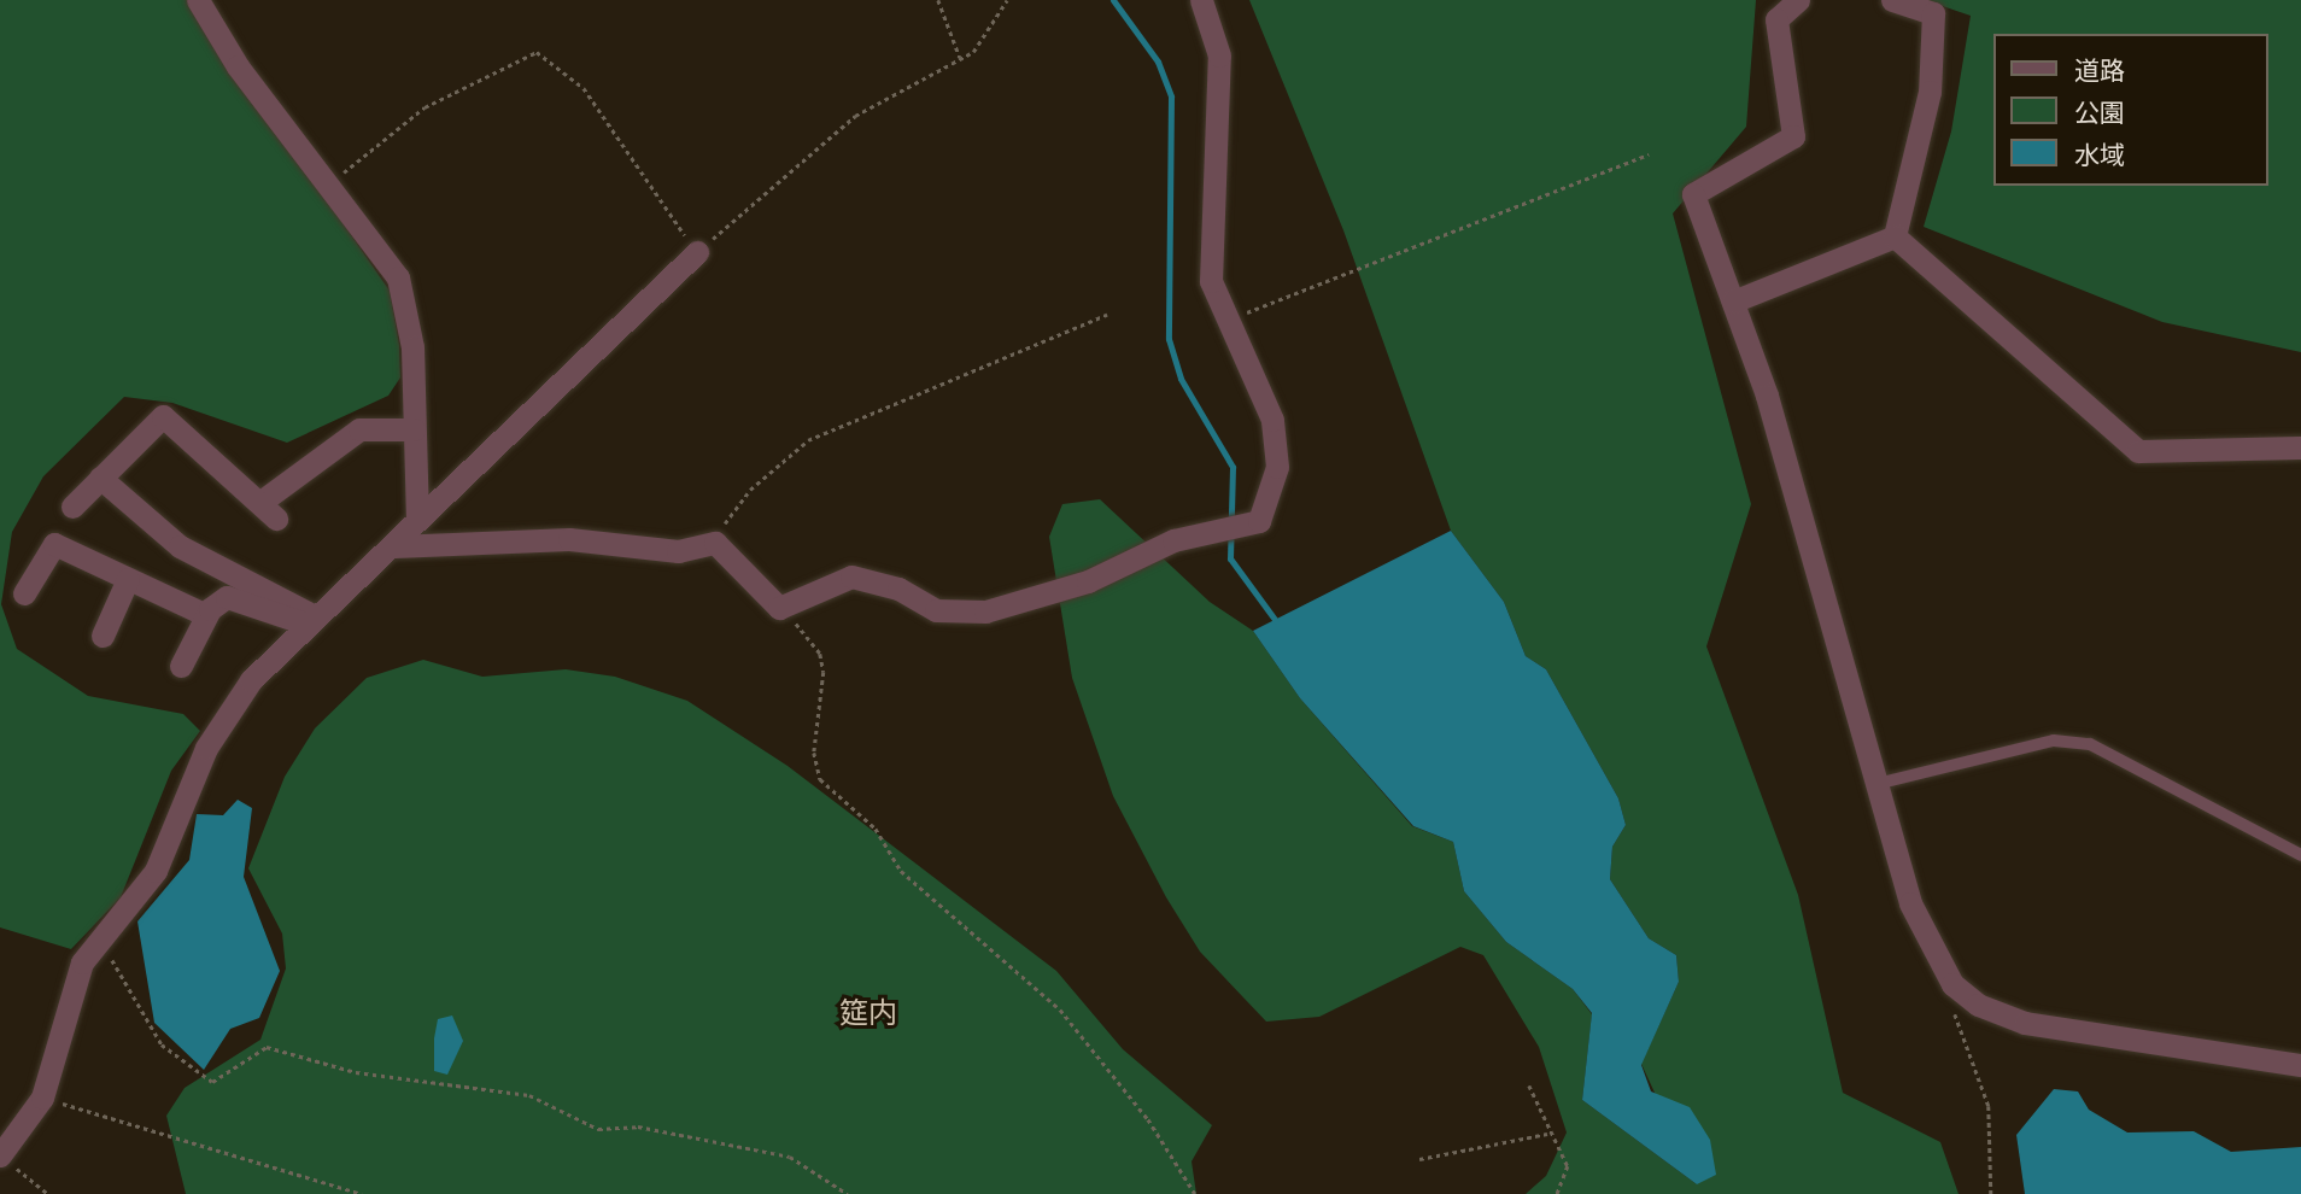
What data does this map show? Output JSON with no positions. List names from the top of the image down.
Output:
{
  "districts": ["筵内"],
  "legend": ["道路", "公園", "水域"]
}
